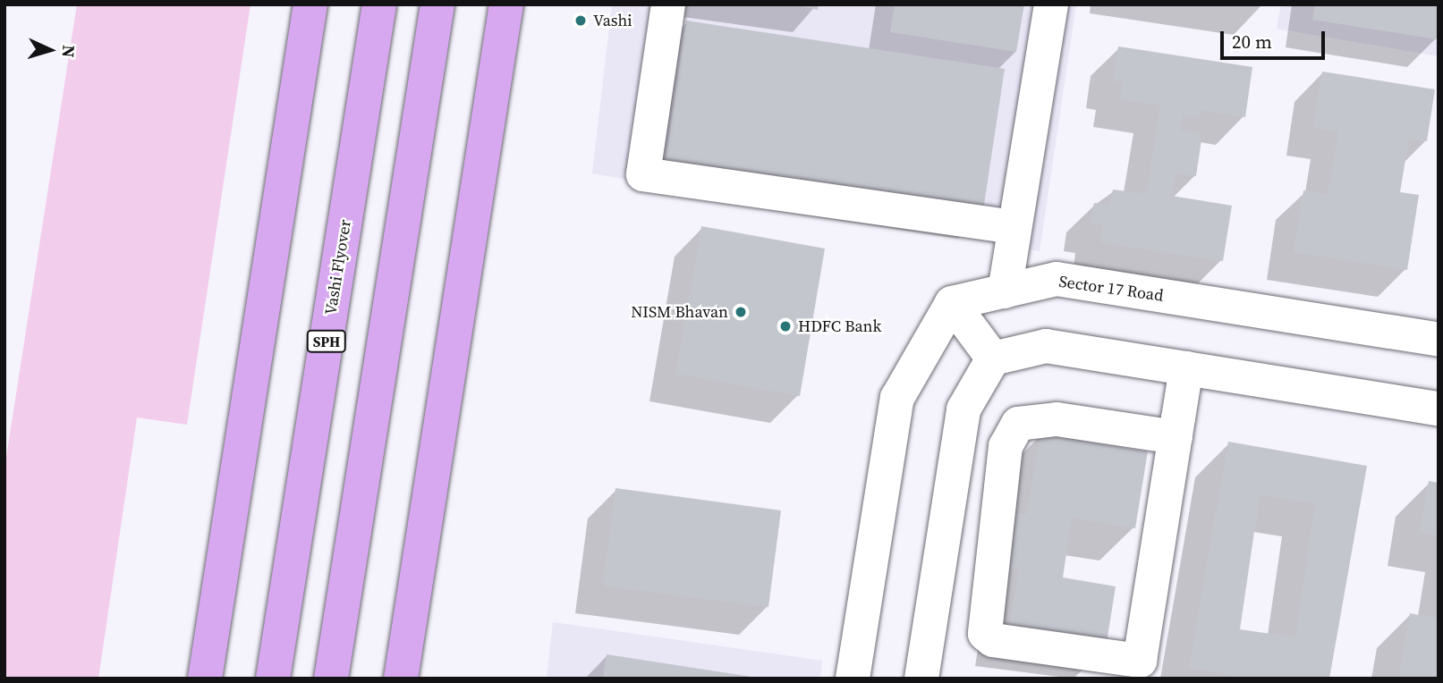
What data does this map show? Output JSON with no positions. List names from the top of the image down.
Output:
{
  "streets": {
    "highway": ["Vashi Flyover", "SPH"],
    "street": ["Sector 17 Road"]
  },
  "places": ["Vashi", "NISM Bhavan", "HDFC Bank"],
  "scale_bar": "20 m",
  "north": "right"
}
